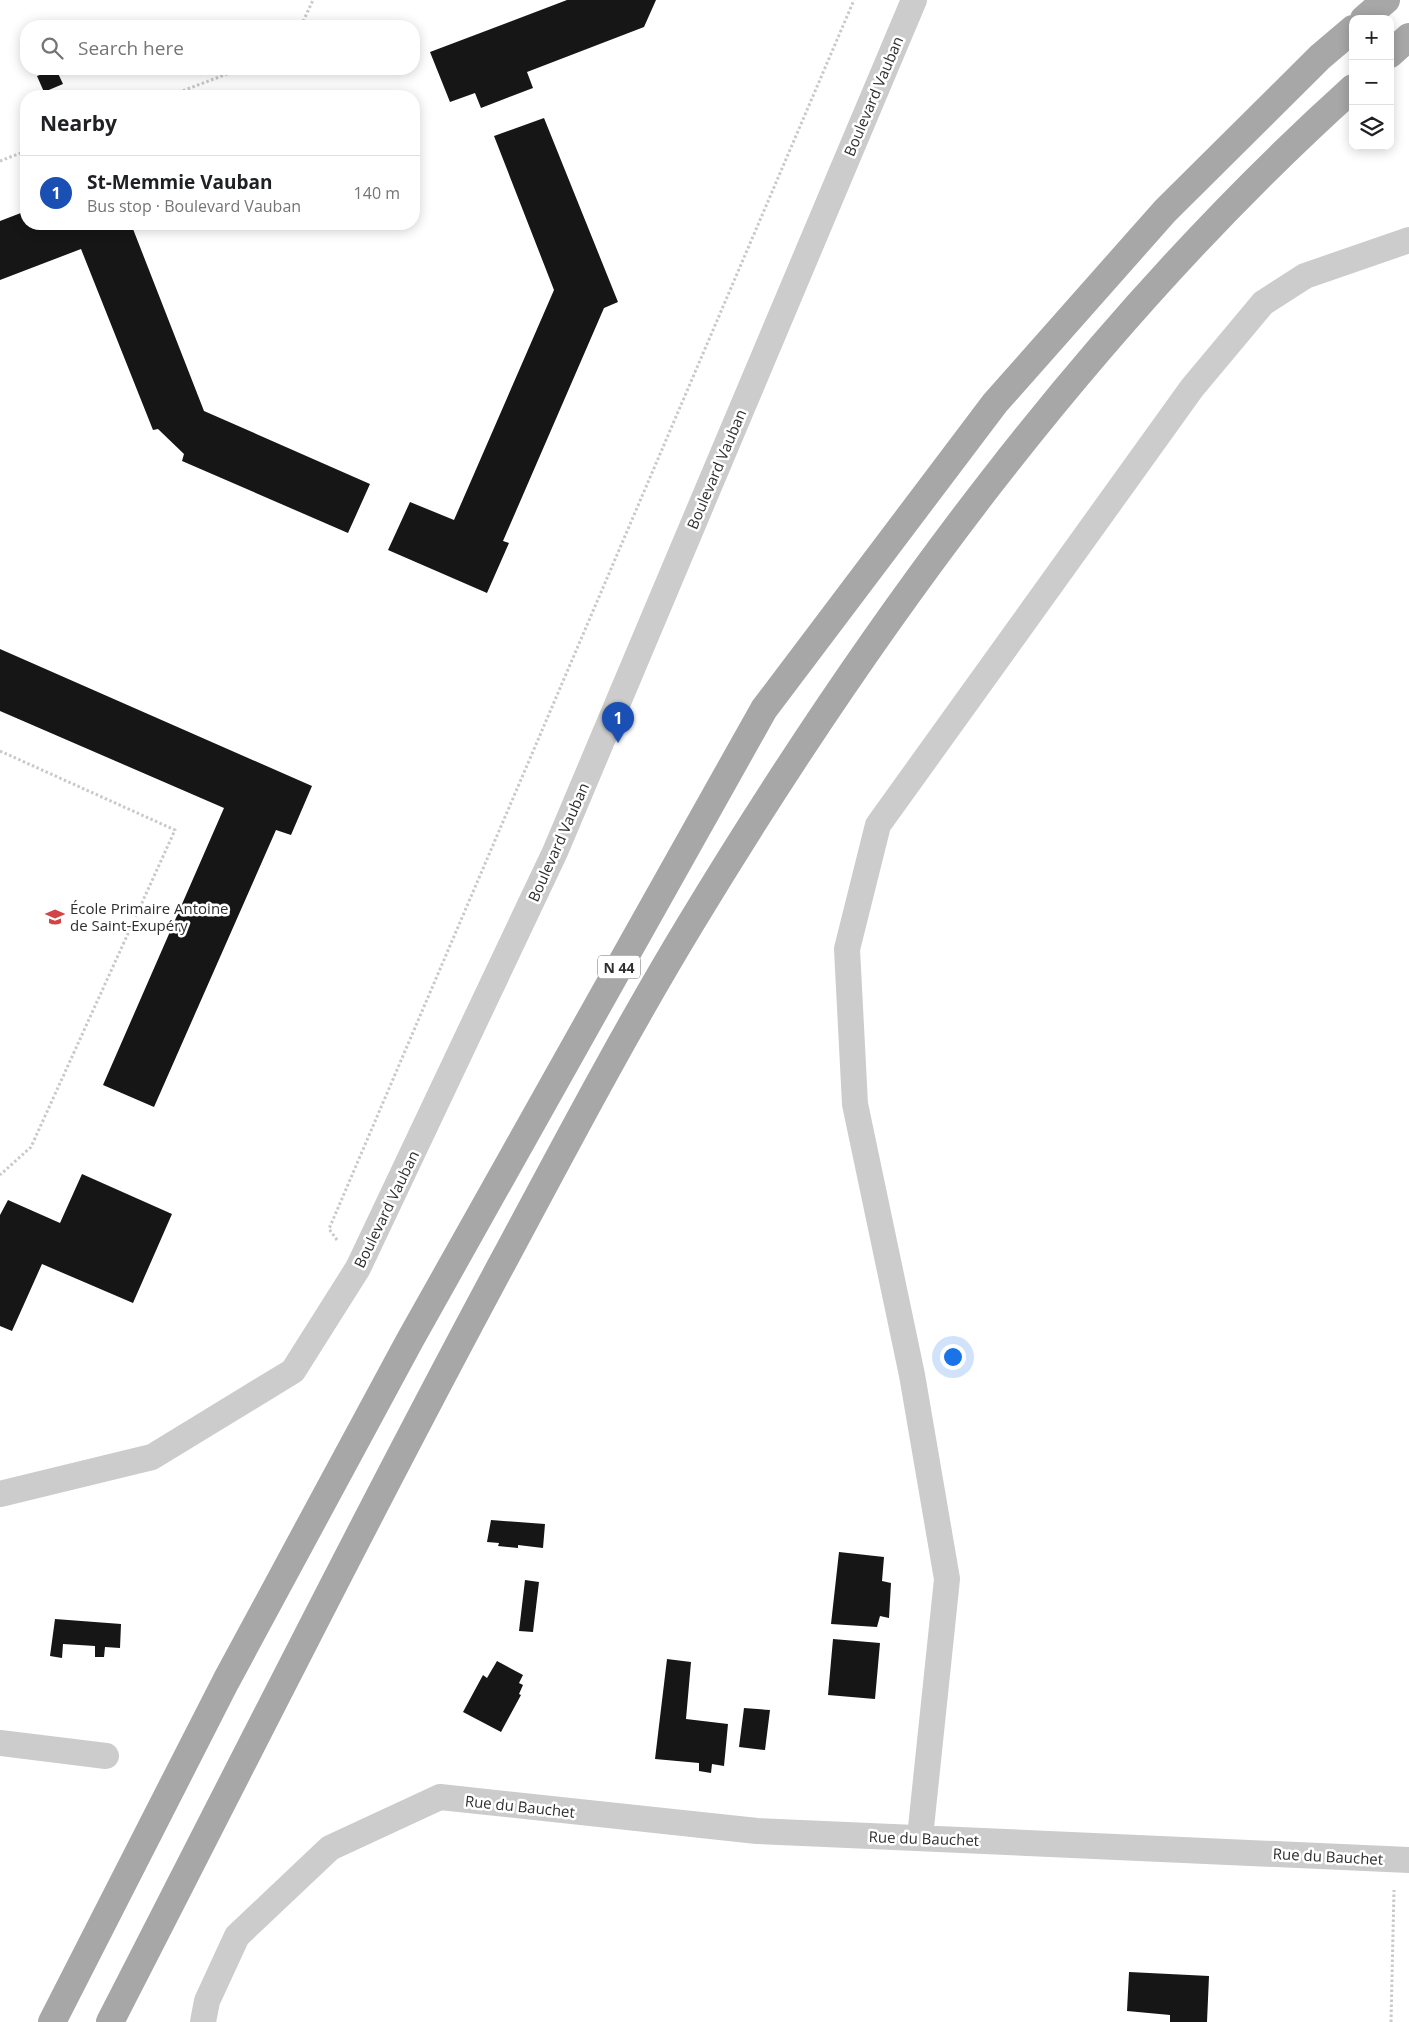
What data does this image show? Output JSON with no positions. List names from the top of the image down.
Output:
{
  "streets": {
    "main road": ["N 44"],
    "street": ["Boulevard Vauban", "Rue du Bauchet"]
  },
  "places": {
    "school or university": ["École Primaire Antoine de Saint-Exupéry"]
  },
  "page": {
    "map_buttons": ["+", "−"],
    "search": "Search here",
    "heading": "Nearby",
    "list": [
      {
        "mark": "1",
        "name": "St-Memmie Vauban",
        "note": "Bus stop · Boulevard Vauban",
        "value": "140 m"
      }
    ],
    "pins": "1"
  }
}
